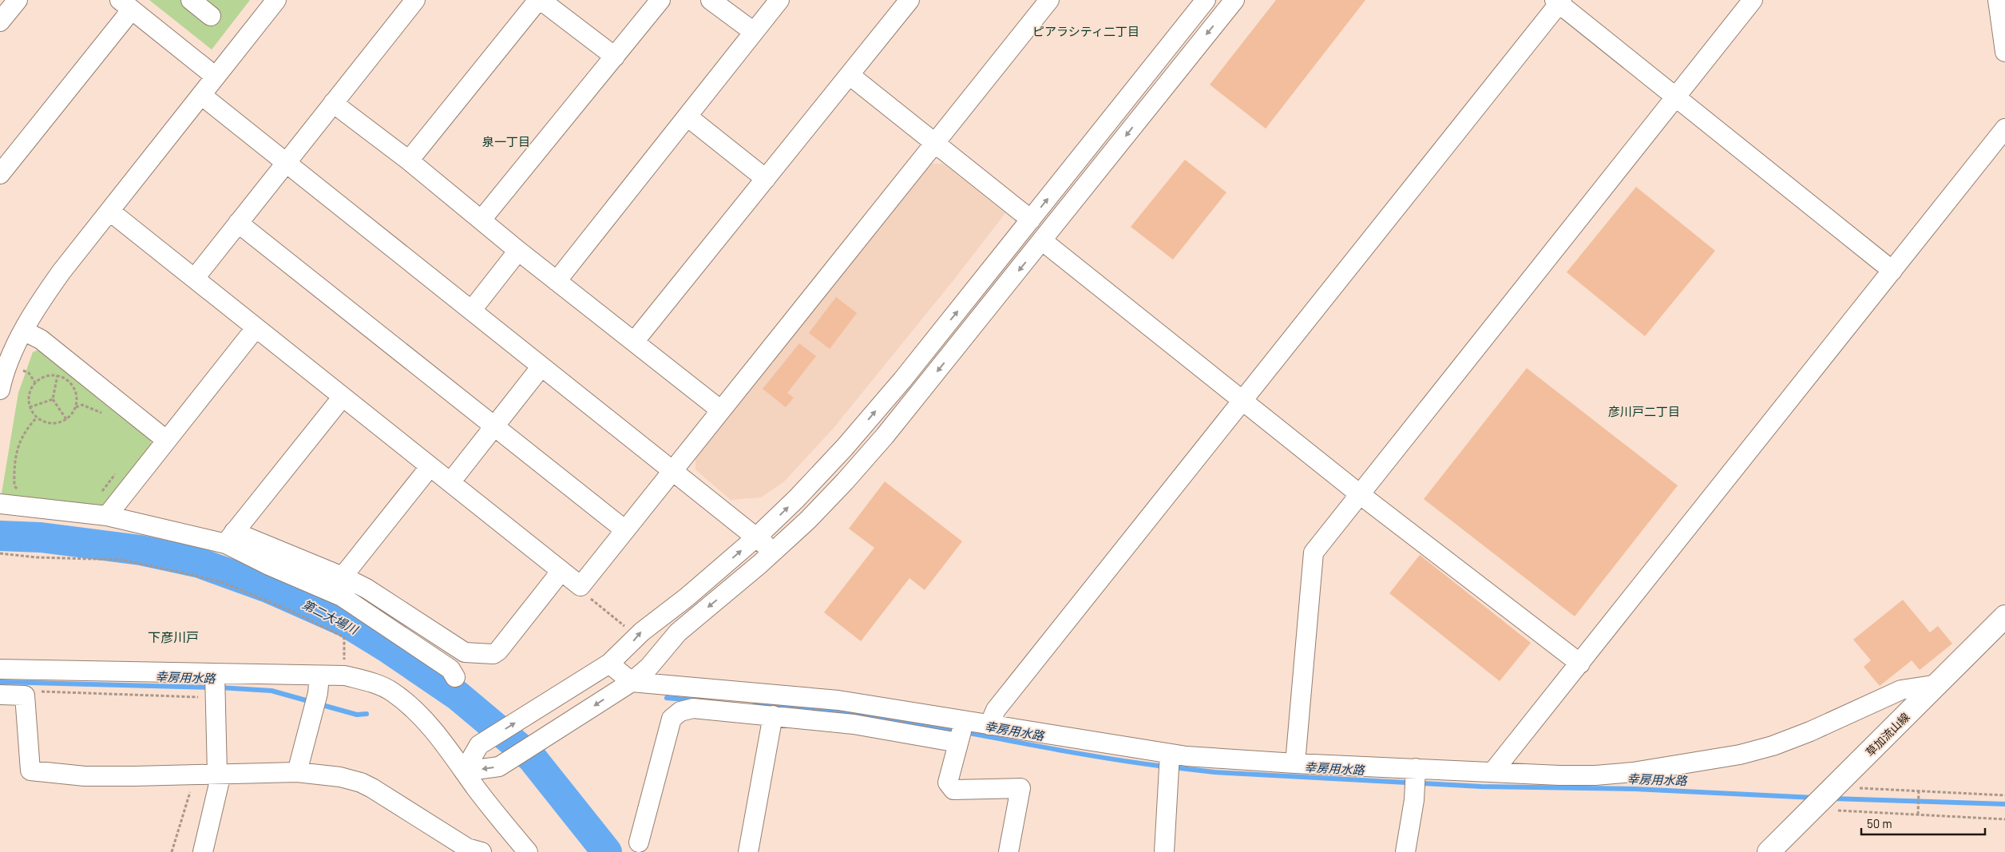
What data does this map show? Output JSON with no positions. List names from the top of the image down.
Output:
{
  "streets": {
    "main road": ["草加流山線"]
  },
  "districts": [
    "ピアラシティ二丁目",
    "泉一丁目",
    "彦川戸二丁目",
    "下彦川戸"
  ],
  "water": ["第二大場川", "幸房用水路"],
  "scale_bar": "50 m"
}
